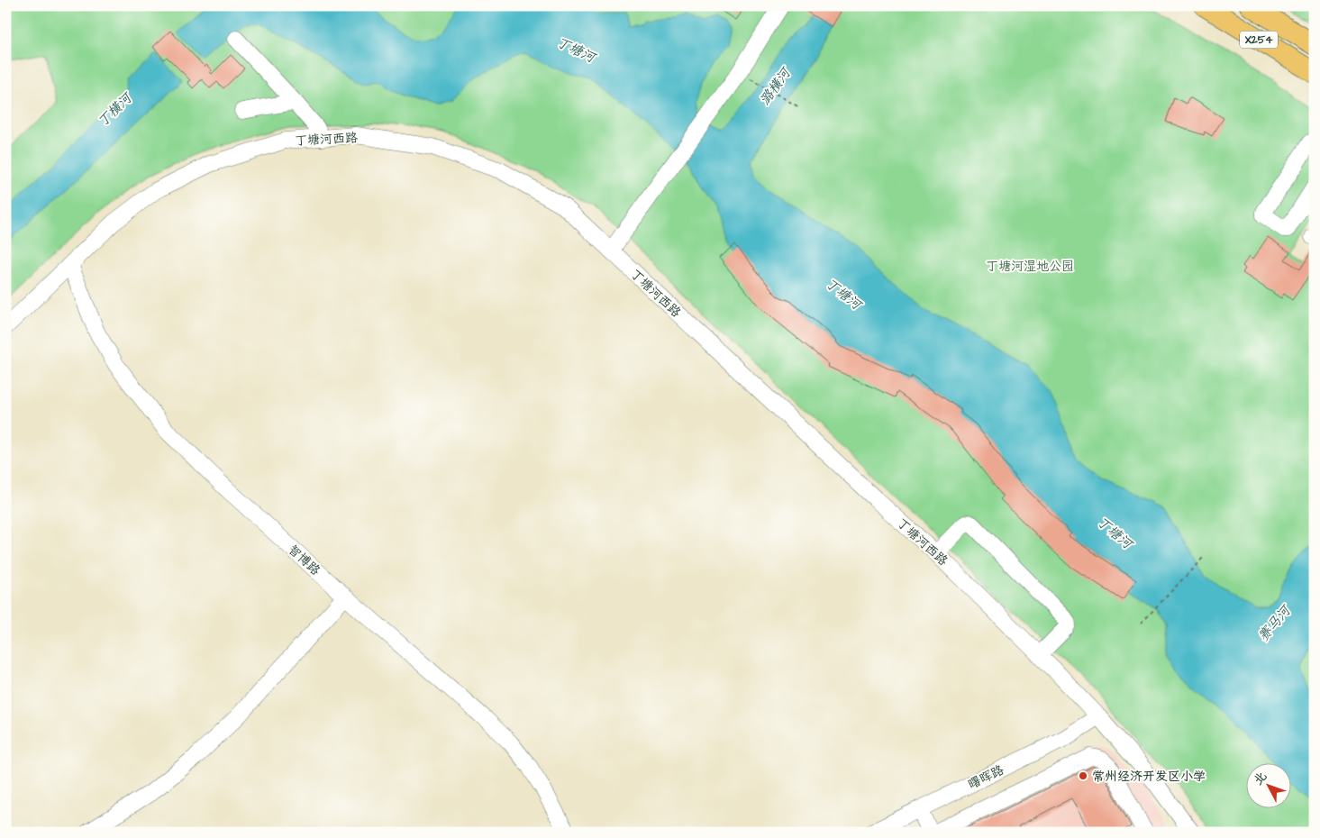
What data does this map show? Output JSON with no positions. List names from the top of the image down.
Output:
{
  "streets": {
    "main road": ["X254"],
    "street": ["丁塘河西路", "智博路", "曙晖路"]
  },
  "crossings": [
    ["丁塘河西路", "智博路"],
    ["丁塘河西路", "曙晖路"]
  ],
  "water": [
    "丁塘河",
    "潞横河",
    "丁横河",
    "赛马河"
  ],
  "parks": ["丁塘河湿地公园"],
  "places": ["常州经济开发区小学"],
  "north": "top left"
}
